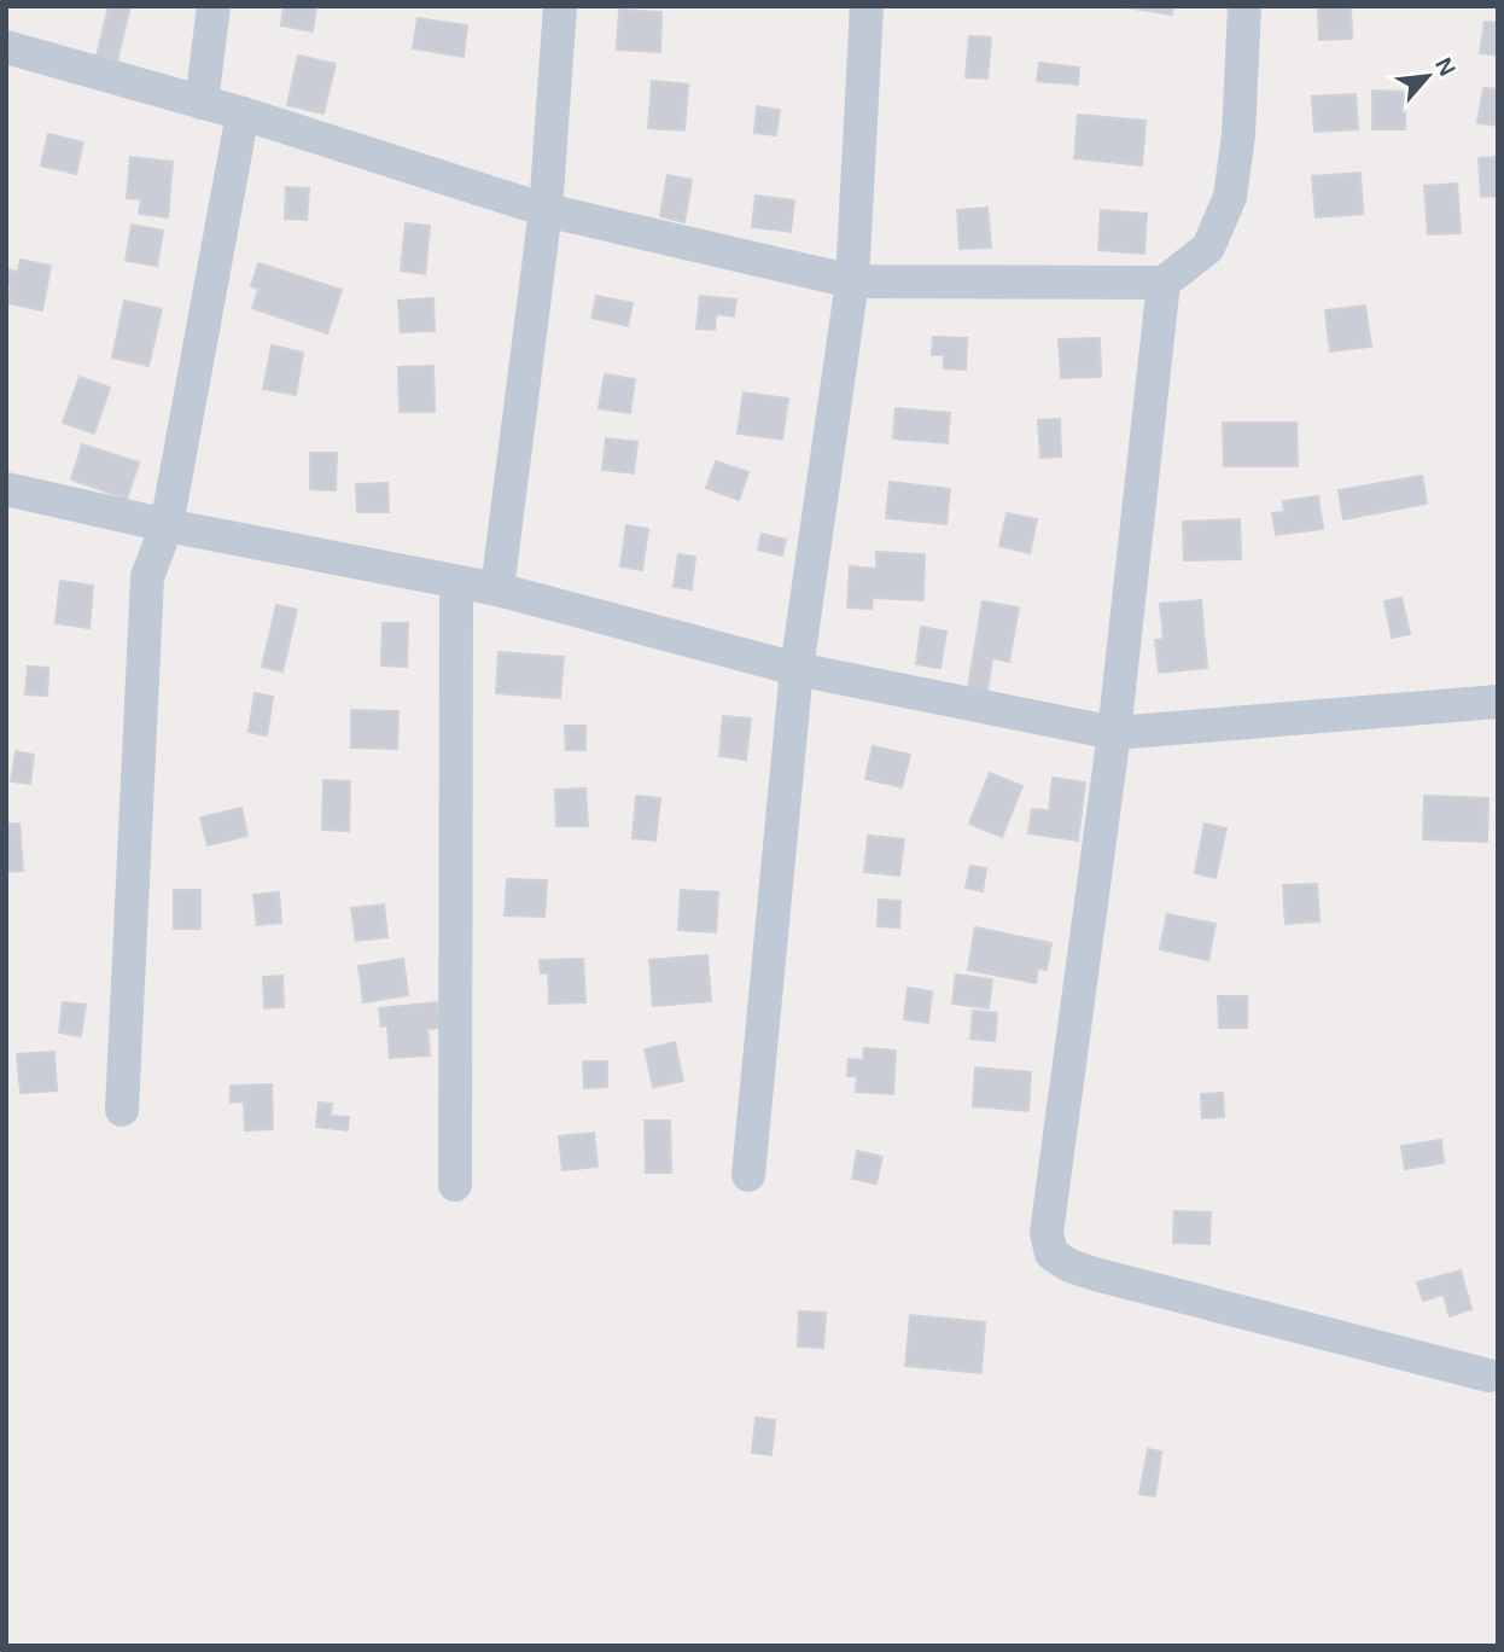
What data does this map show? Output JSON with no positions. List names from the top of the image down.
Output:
{
  "north": "top right"
}
